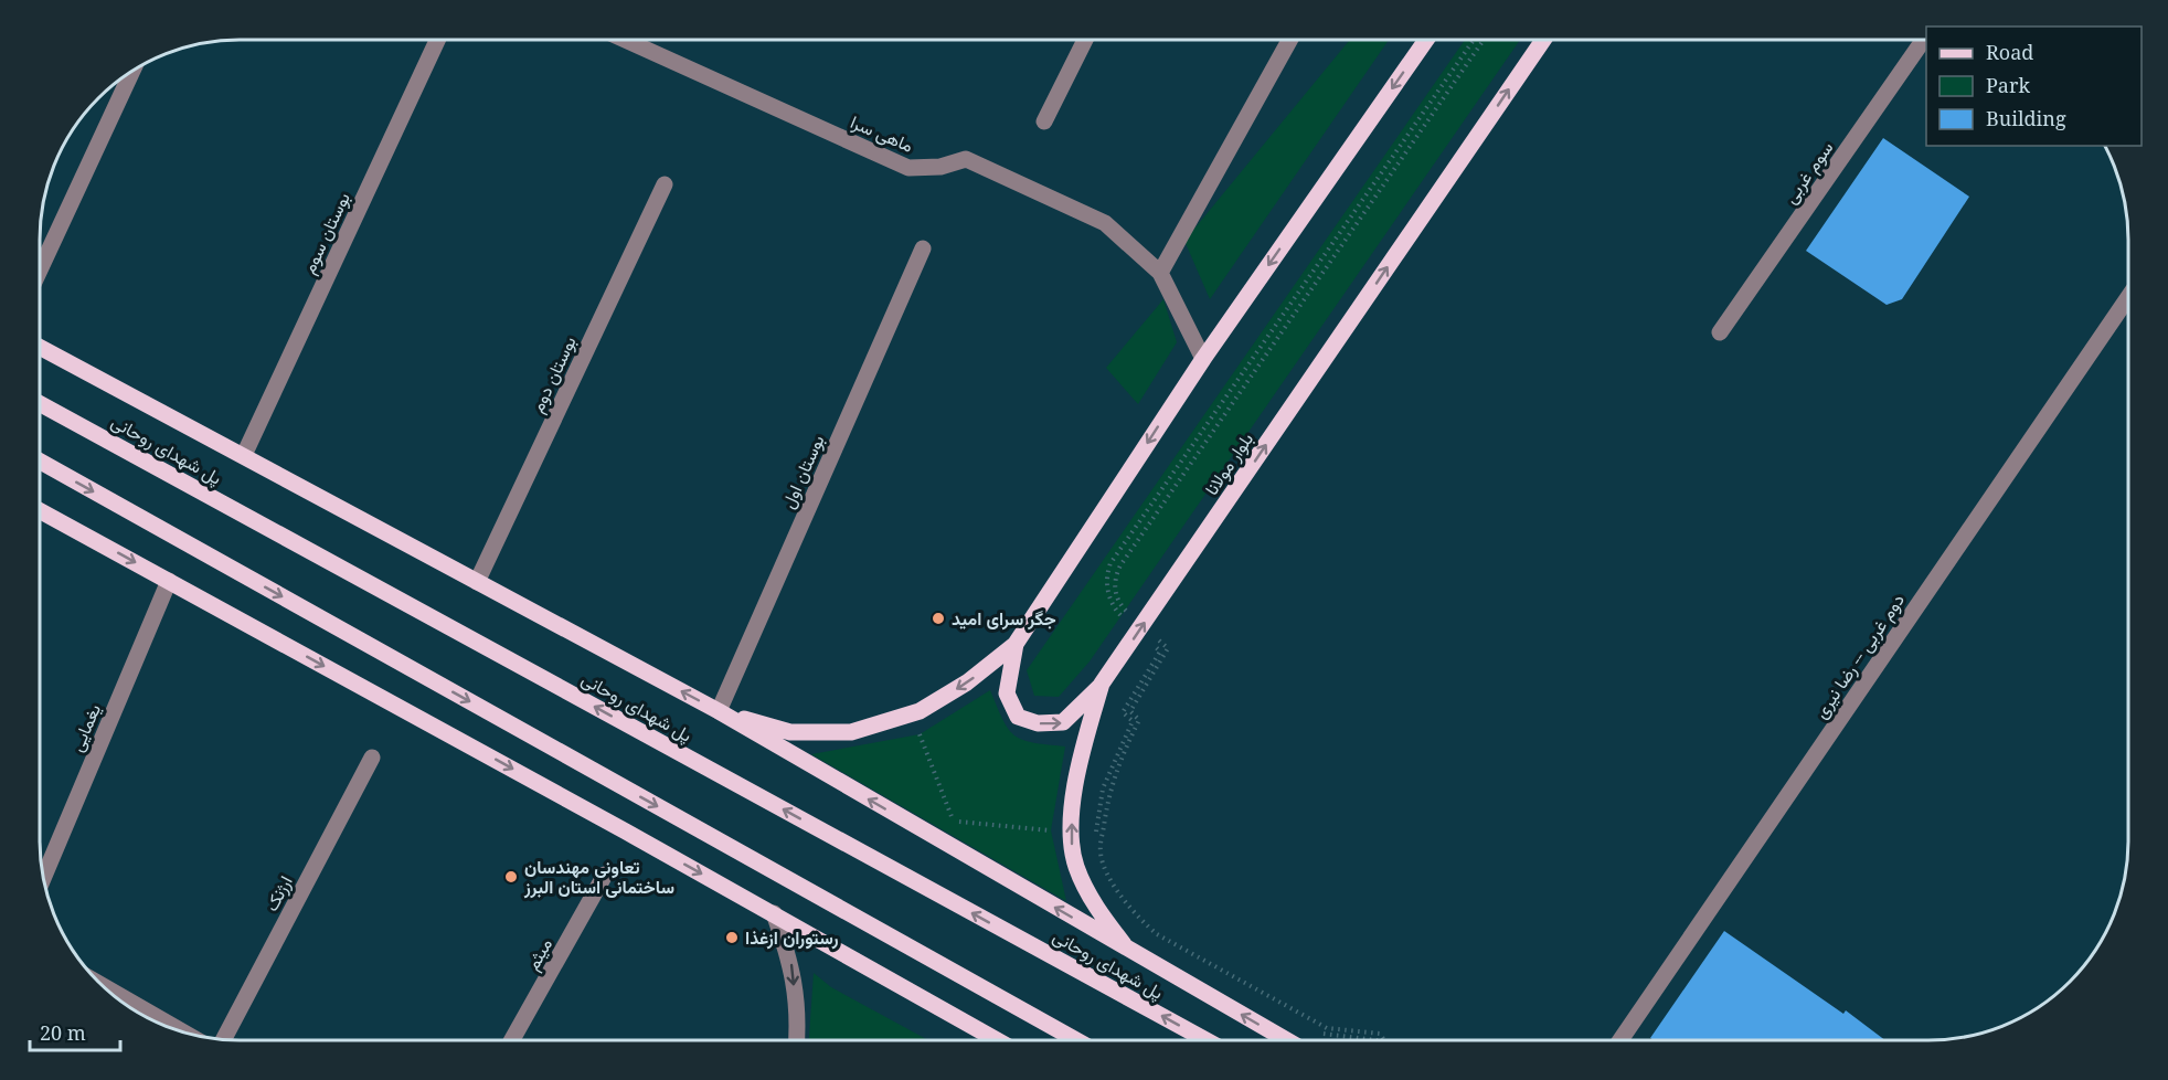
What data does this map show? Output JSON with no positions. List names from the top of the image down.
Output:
{
  "streets": {
    "main road": ["پل شهدای روحانی", "بلوار مولانا"],
    "street": [
      "ماهی سرا",
      "سوم غربی",
      "بوستان سوم",
      "بوستان دوم",
      "بوستان اول",
      "دوم غربی -- رضا نیری",
      "یغمایی",
      "ارژنک",
      "میثم"
    ]
  },
  "places": ["جگر سرای امید", "تعاونی مهندسان ساختمانی استان البرز", "رستوران ازغذا"],
  "legend": ["Road", "Park", "Building"],
  "scale_bar": "20 m"
}
